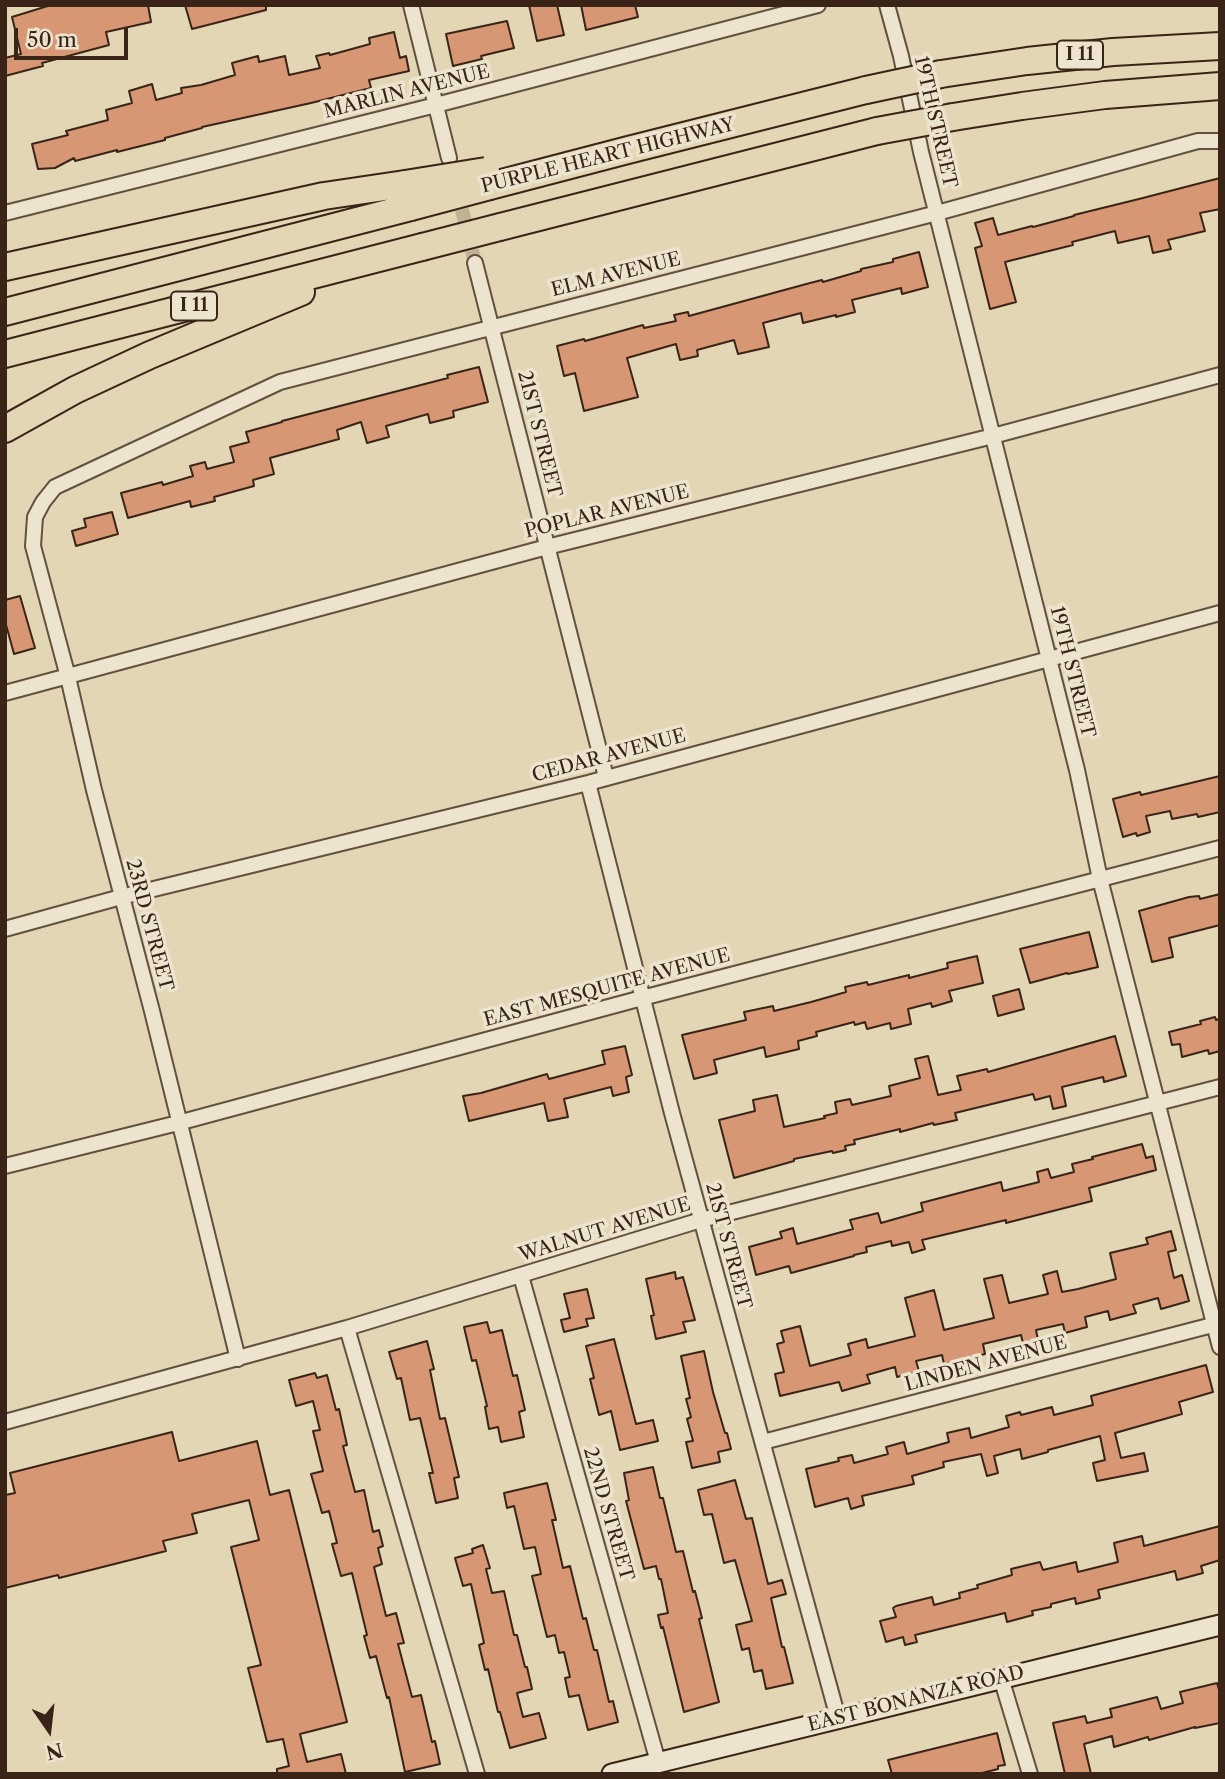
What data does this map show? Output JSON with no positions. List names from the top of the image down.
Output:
{
  "streets": {
    "highway": ["I 11", "PURPLE HEART HIGHWAY"],
    "main road": ["EAST BONANZA ROAD"],
    "street": [
      "MARLIN AVENUE",
      "19TH STREET",
      "ELM AVENUE",
      "21ST STREET",
      "POPLAR AVENUE",
      "CEDAR AVENUE",
      "23RD STREET",
      "EAST MESQUITE AVENUE",
      "WALNUT AVENUE",
      "LINDEN AVENUE",
      "22ND STREET"
    ]
  },
  "crossings": [
    ["19TH STREET", "ELM AVENUE"],
    ["19TH STREET", "POPLAR AVENUE"],
    ["19TH STREET", "CEDAR AVENUE"],
    ["19TH STREET", "EAST MESQUITE AVENUE"],
    ["19TH STREET", "WALNUT AVENUE"],
    ["19TH STREET", "LINDEN AVENUE"],
    ["ELM AVENUE", "21ST STREET"],
    ["ELM AVENUE", "23RD STREET"],
    ["21ST STREET", "POPLAR AVENUE"],
    ["21ST STREET", "CEDAR AVENUE"],
    ["21ST STREET", "EAST MESQUITE AVENUE"],
    ["21ST STREET", "WALNUT AVENUE"],
    ["21ST STREET", "LINDEN AVENUE"],
    ["21ST STREET", "EAST BONANZA ROAD"],
    ["POPLAR AVENUE", "23RD STREET"],
    ["CEDAR AVENUE", "23RD STREET"],
    ["23RD STREET", "EAST MESQUITE AVENUE"],
    ["23RD STREET", "WALNUT AVENUE"],
    ["WALNUT AVENUE", "22ND STREET"],
    ["22ND STREET", "EAST BONANZA ROAD"]
  ],
  "scale_bar": "50 m",
  "north": "bottom"
}
